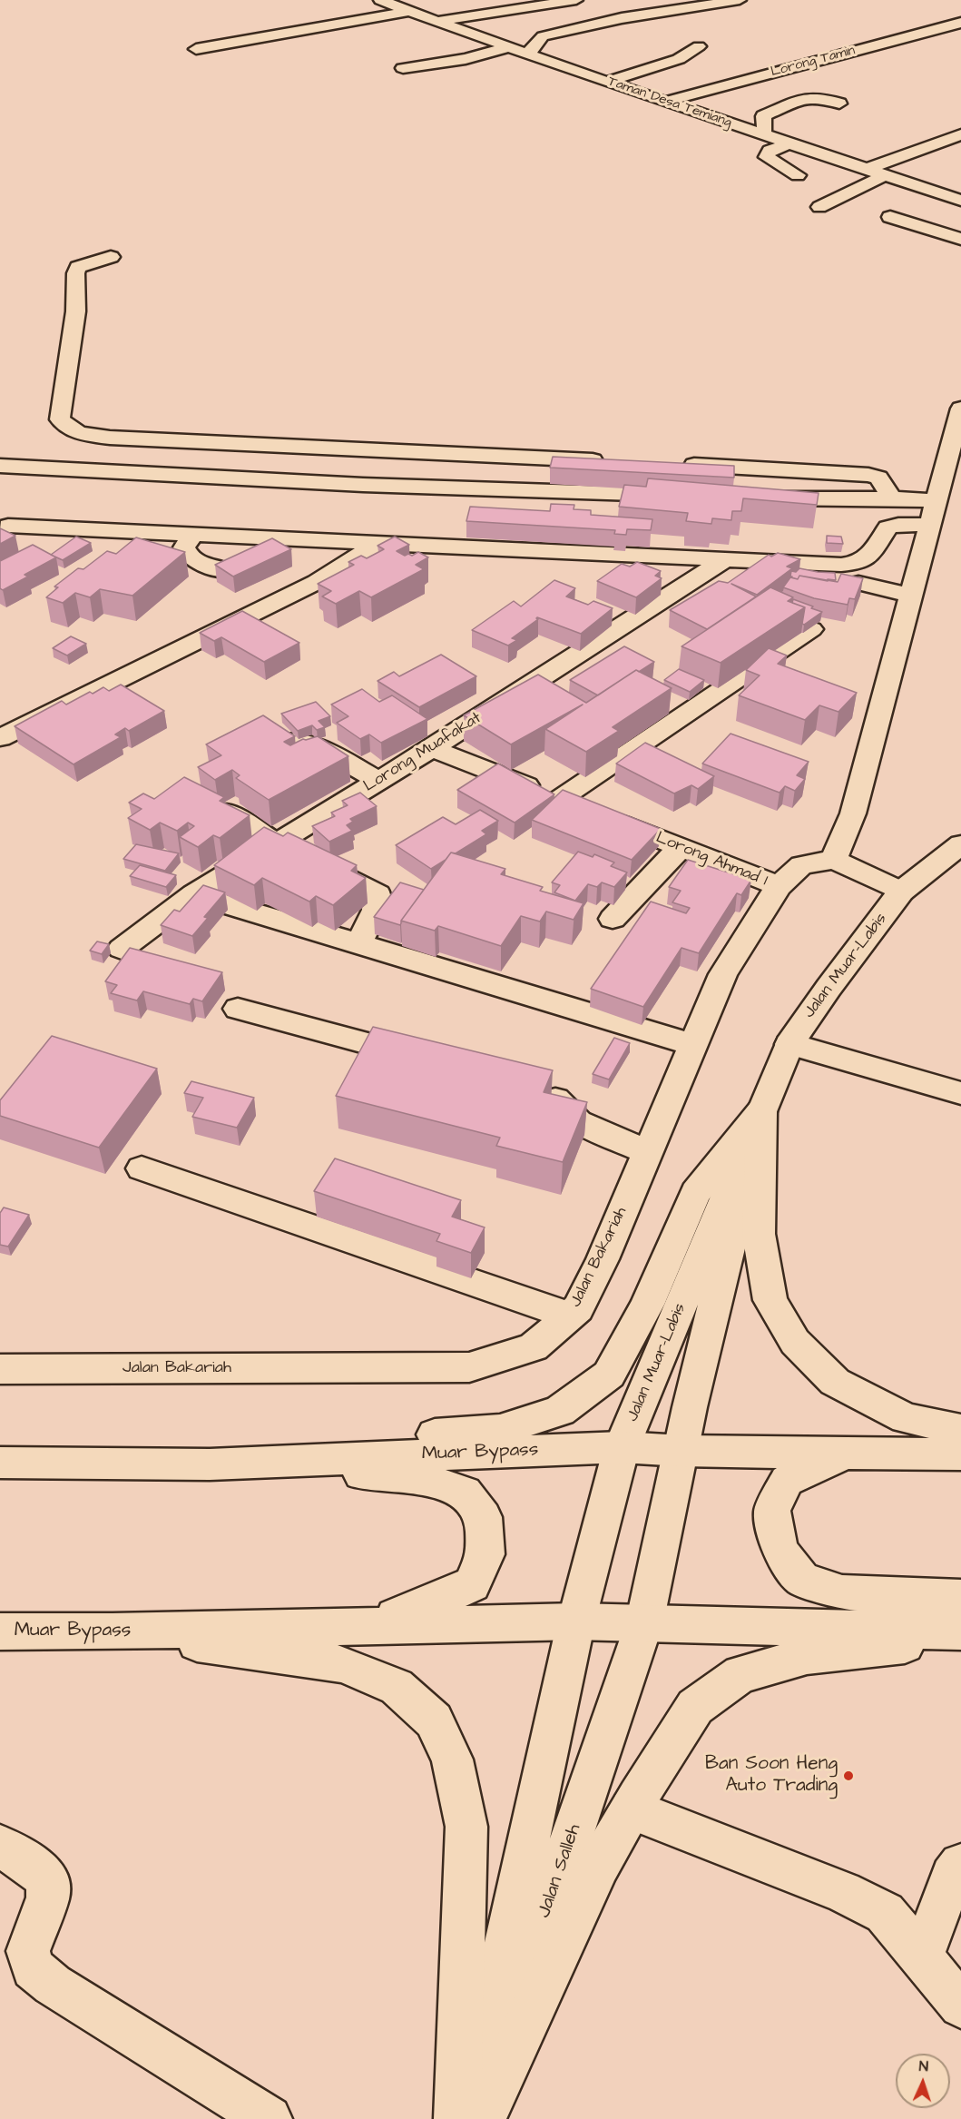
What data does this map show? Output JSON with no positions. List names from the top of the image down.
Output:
{
  "streets": {
    "main road": [
      "Lorong Tamin",
      "Taman Desa Temiang",
      "Lorong Muafakat",
      "Lorong Ahmad 1",
      "Jalan Muar-Labis",
      "Jalan Bakariah",
      "Muar Bypass",
      "Jalan Salleh"
    ]
  },
  "crossings": [
    ["Lorong Tamin", "Taman Desa Temiang"],
    ["Lorong Muafakat", "Lorong Ahmad 1"],
    ["Lorong Ahmad 1", "Jalan Bakariah"],
    ["Jalan Muar-Labis", "Muar Bypass"],
    ["Jalan Muar-Labis", "Jalan Salleh"],
    ["Muar Bypass", "Jalan Salleh"]
  ],
  "places": ["Ban Soon Heng Auto Trading"],
  "north": "top"
}
